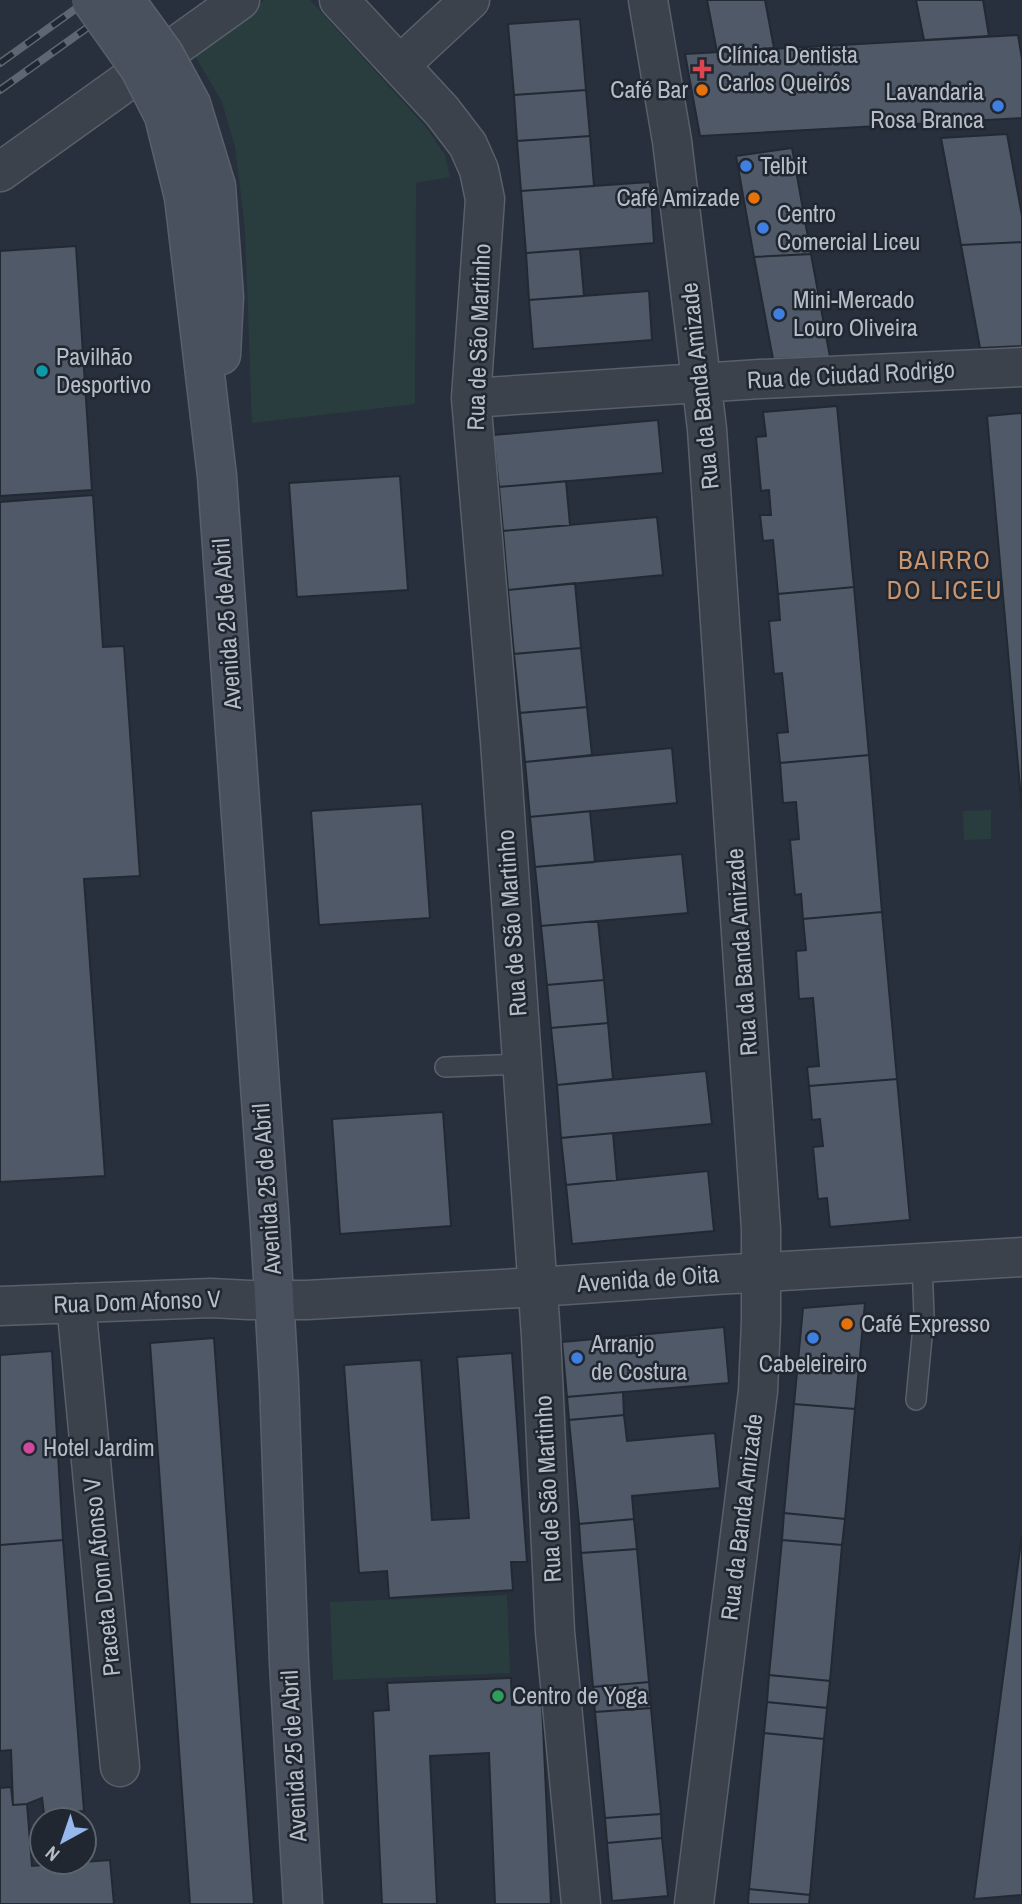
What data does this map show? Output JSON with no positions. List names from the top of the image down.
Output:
{
  "streets": {
    "street": [
      "Rua de São Martinho",
      "Rua de Ciudad Rodrigo",
      "Rua da Banda Amizade",
      "Avenida 25 de Abril",
      "Avenida de Oita",
      "Rua Dom Afonso V",
      "Praceta Dom Afonso V"
    ]
  },
  "crossings": [
    ["Rua de São Martinho", "Rua de Ciudad Rodrigo"],
    ["Rua de São Martinho", "Avenida de Oita"],
    ["Rua de Ciudad Rodrigo", "Rua da Banda Amizade"],
    ["Rua da Banda Amizade", "Avenida de Oita"],
    ["Avenida 25 de Abril", "Avenida de Oita"],
    ["Avenida 25 de Abril", "Rua Dom Afonso V"],
    ["Avenida de Oita", "Rua Dom Afonso V"],
    ["Rua Dom Afonso V", "Praceta Dom Afonso V"]
  ],
  "districts": ["BAIRRO DO LICEU"],
  "places": {
    "health": ["Clínica Dentista Carlos Queirós"],
    "other": [
      "Café Bar",
      "Lavandaria Rosa Branca",
      "Telbit",
      "Café Amizade",
      "Centro Comercial Liceu",
      "Mini-Mercado Louro Oliveira",
      "Pavilhão Desportivo",
      "Café Expresso",
      "Cabeleireiro",
      "Arranjo de Costura",
      "Hotel Jardim",
      "Centro de Yoga"
    ]
  },
  "north": "bottom left"
}
